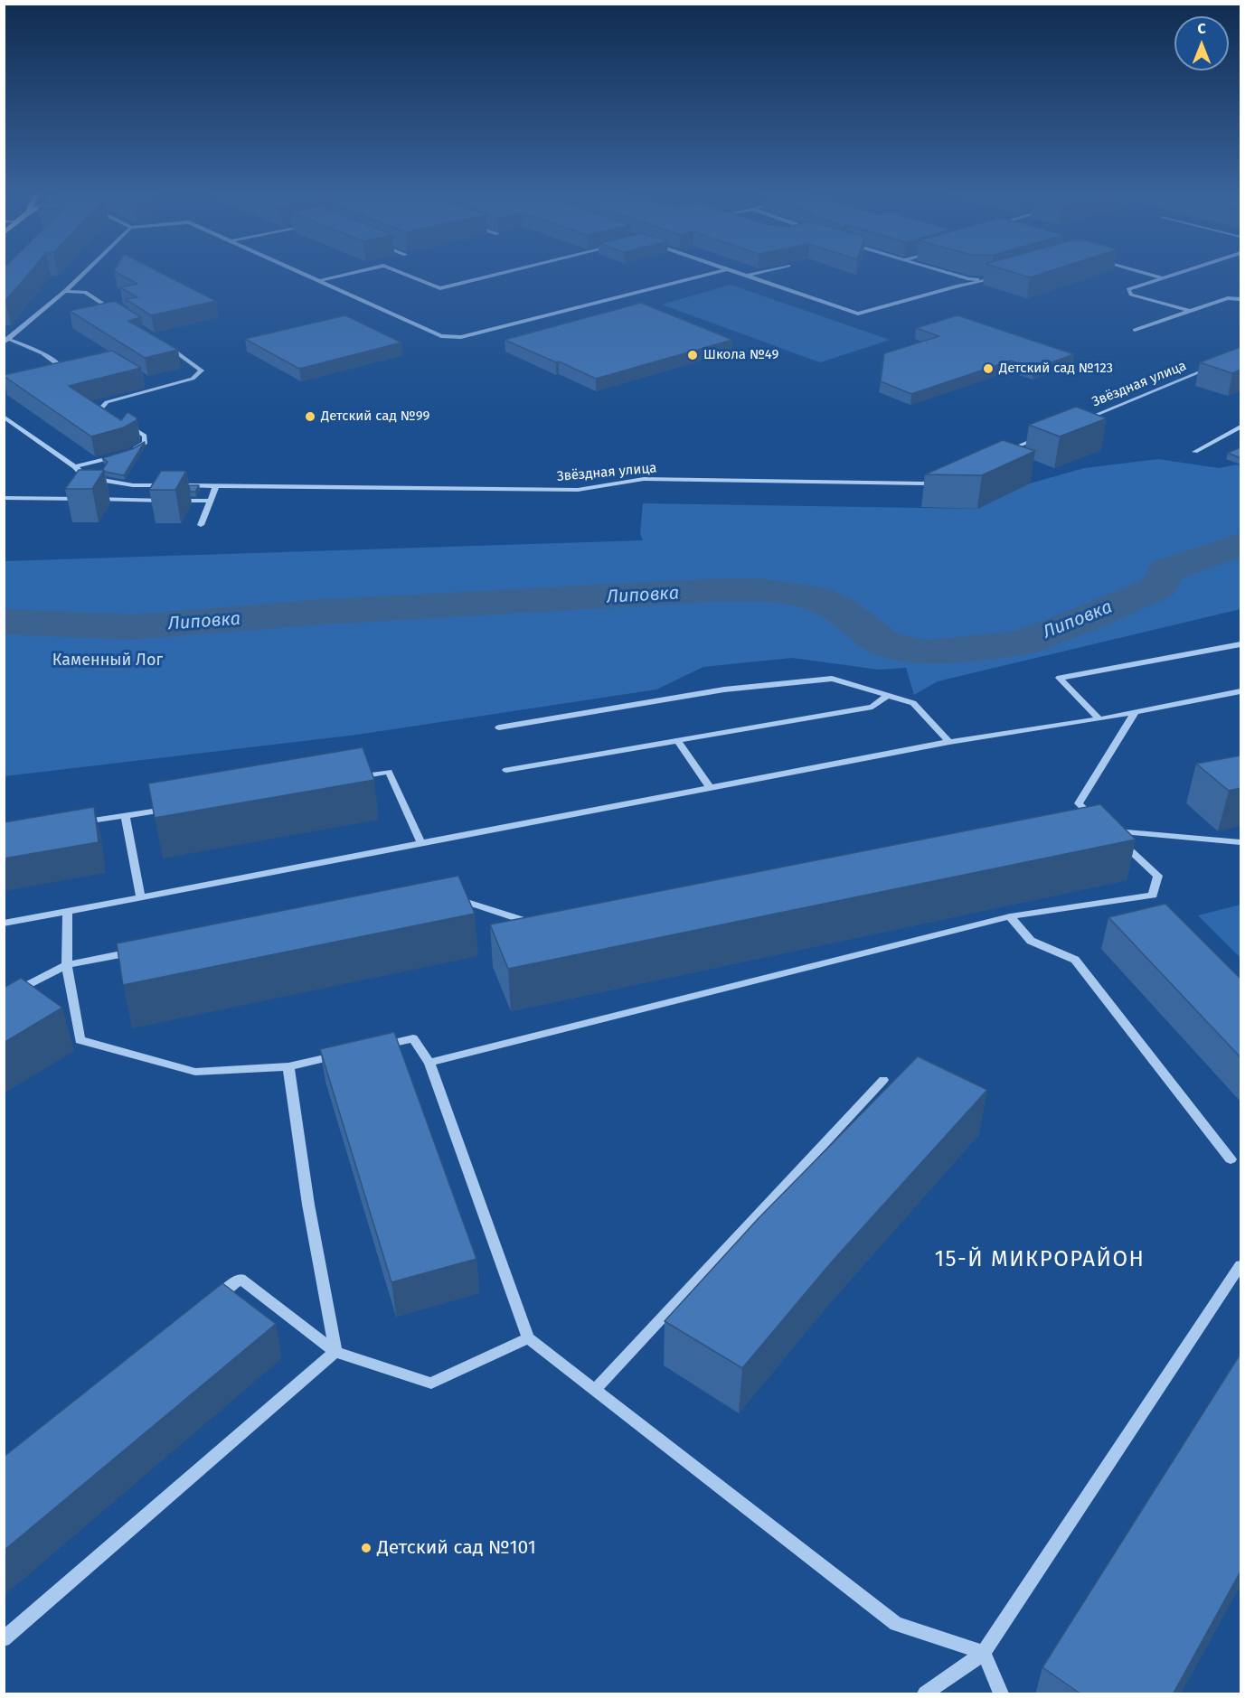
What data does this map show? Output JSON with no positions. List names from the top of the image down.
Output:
{
  "streets": {
    "street": ["Звёздная улица"]
  },
  "districts": ["15-Й МИКРОРАЙОН"],
  "water": ["Липовка"],
  "parks": ["Каменный Лог"],
  "places": [
    "Школа №49",
    "Детский сад №123",
    "Детский сад №99",
    "Детский сад №101"
  ],
  "north": "top"
}
